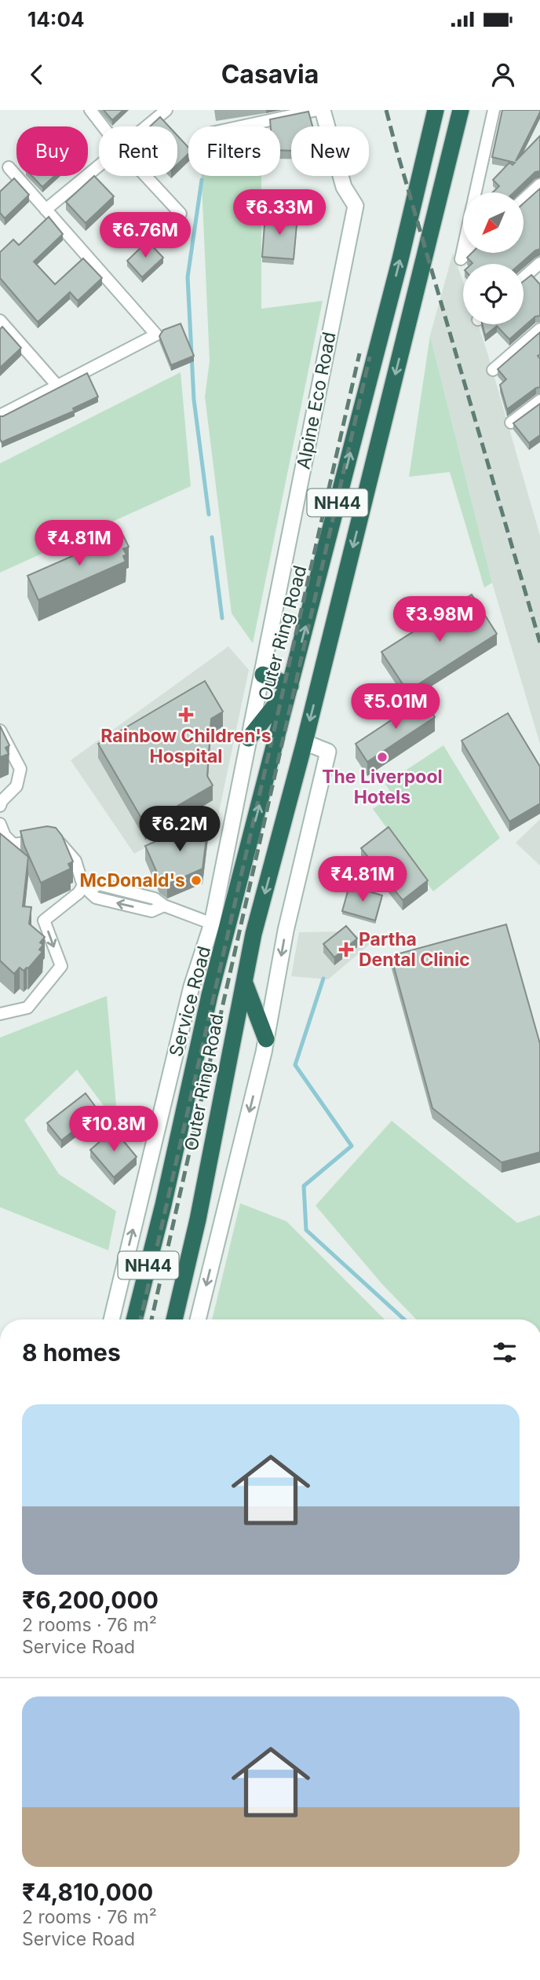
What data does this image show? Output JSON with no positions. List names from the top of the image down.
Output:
{
  "streets": {
    "highway": ["NH44", "Outer Ring Road"],
    "street": ["Alpine Eco Road", "Service Road"]
  },
  "crossings": [
    ["Alpine Eco Road", "Service Road"]
  ],
  "places": {
    "health": ["Rainbow Children's Hospital", "Partha Dental Clinic"],
    "other": ["The Liverpool Hotels", "McDonald's"]
  },
  "north": "bottom left",
  "page": {
    "status": "14:04",
    "header": "Casavia",
    "chip": [
      "Buy",
      "Rent",
      "Filters",
      "New"
    ],
    "price": [
      "₹6.33M",
      "₹6.76M",
      "₹4.81M",
      "₹3.98M",
      "₹5.01M",
      "₹6.2M",
      "₹4.81M",
      "₹10.8M"
    ],
    "heading": "8 homes",
    "list": [
      {
        "name": "₹6,200,000",
        "note": "2 rooms · 76 m² · Service Road"
      },
      {
        "name": "₹4,810,000",
        "note": "2 rooms · 76 m² · Service Road"
      }
    ]
  }
}
